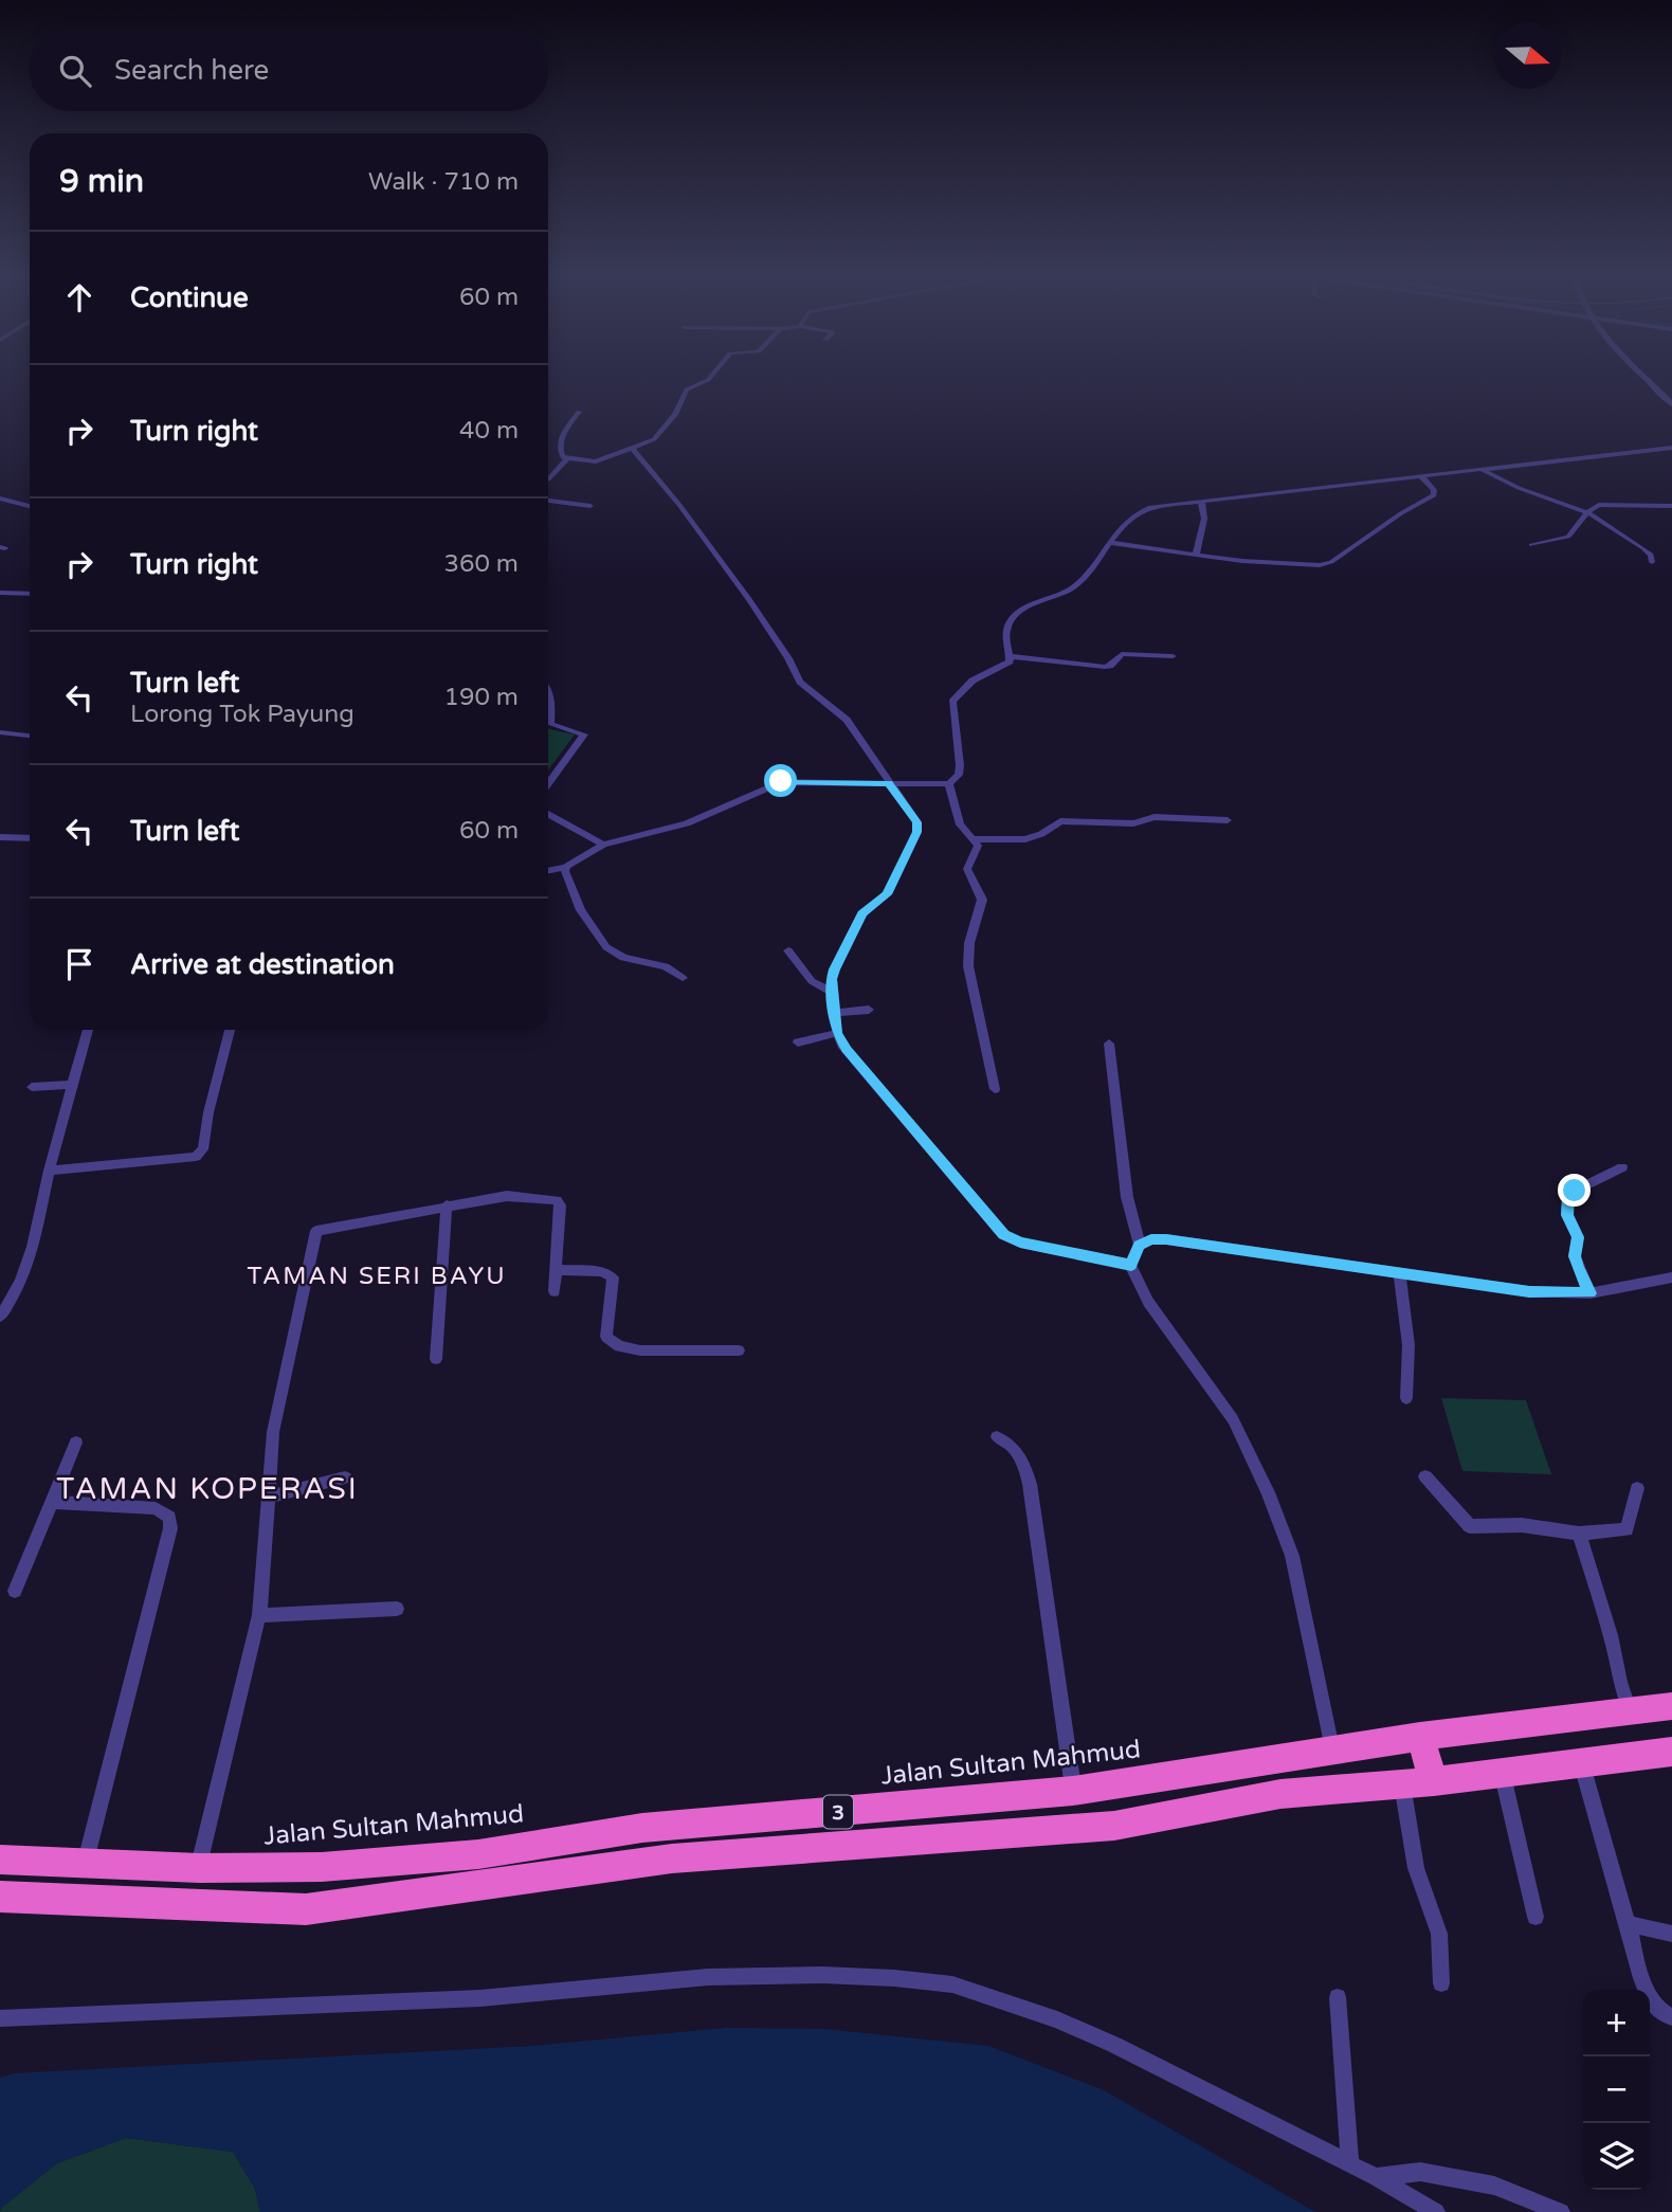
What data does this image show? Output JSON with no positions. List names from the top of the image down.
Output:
{
  "streets": {
    "highway": ["Jalan Sultan Mahmud", "3"]
  },
  "districts": ["TAMAN SERI BAYU", "TAMAN KOPERASI"],
  "north": "right",
  "page": {
    "search": "Search here",
    "heading": ["9 min", "Walk · 710 m"],
    "list": [
      ["Continue", "60 m"],
      ["Turn right", "40 m"],
      ["Turn right", "360 m"],
      ["Turn left", "Lorong Tok Payung", "190 m"],
      ["Turn left", "60 m"],
      "Arrive at destination"
    ],
    "map_buttons": ["+", "−"]
  }
}
